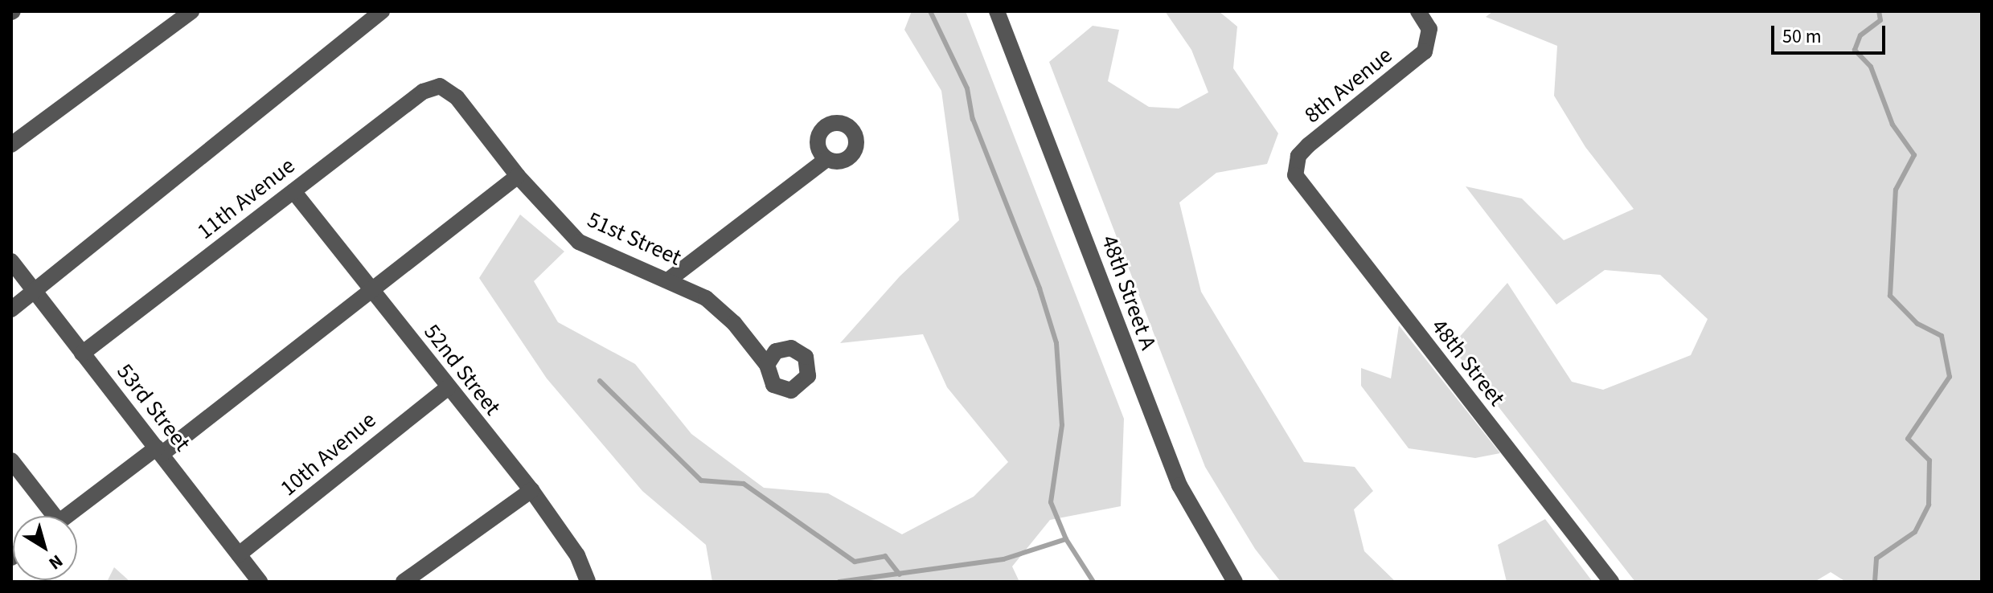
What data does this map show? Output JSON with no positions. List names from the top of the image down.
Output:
{
  "streets": {
    "street": [
      "8th Avenue",
      "11th Avenue",
      "51st Street",
      "48th Street A",
      "48th Street",
      "52nd Street",
      "53rd Street",
      "10th Avenue"
    ]
  },
  "crossings": [
    ["8th Avenue", "48th Street"],
    ["11th Avenue", "51st Street"],
    ["11th Avenue", "52nd Street"],
    ["11th Avenue", "53rd Street"],
    ["52nd Street", "10th Avenue"],
    ["53rd Street", "10th Avenue"]
  ],
  "scale_bar": "50 m",
  "north": "bottom right"
}
